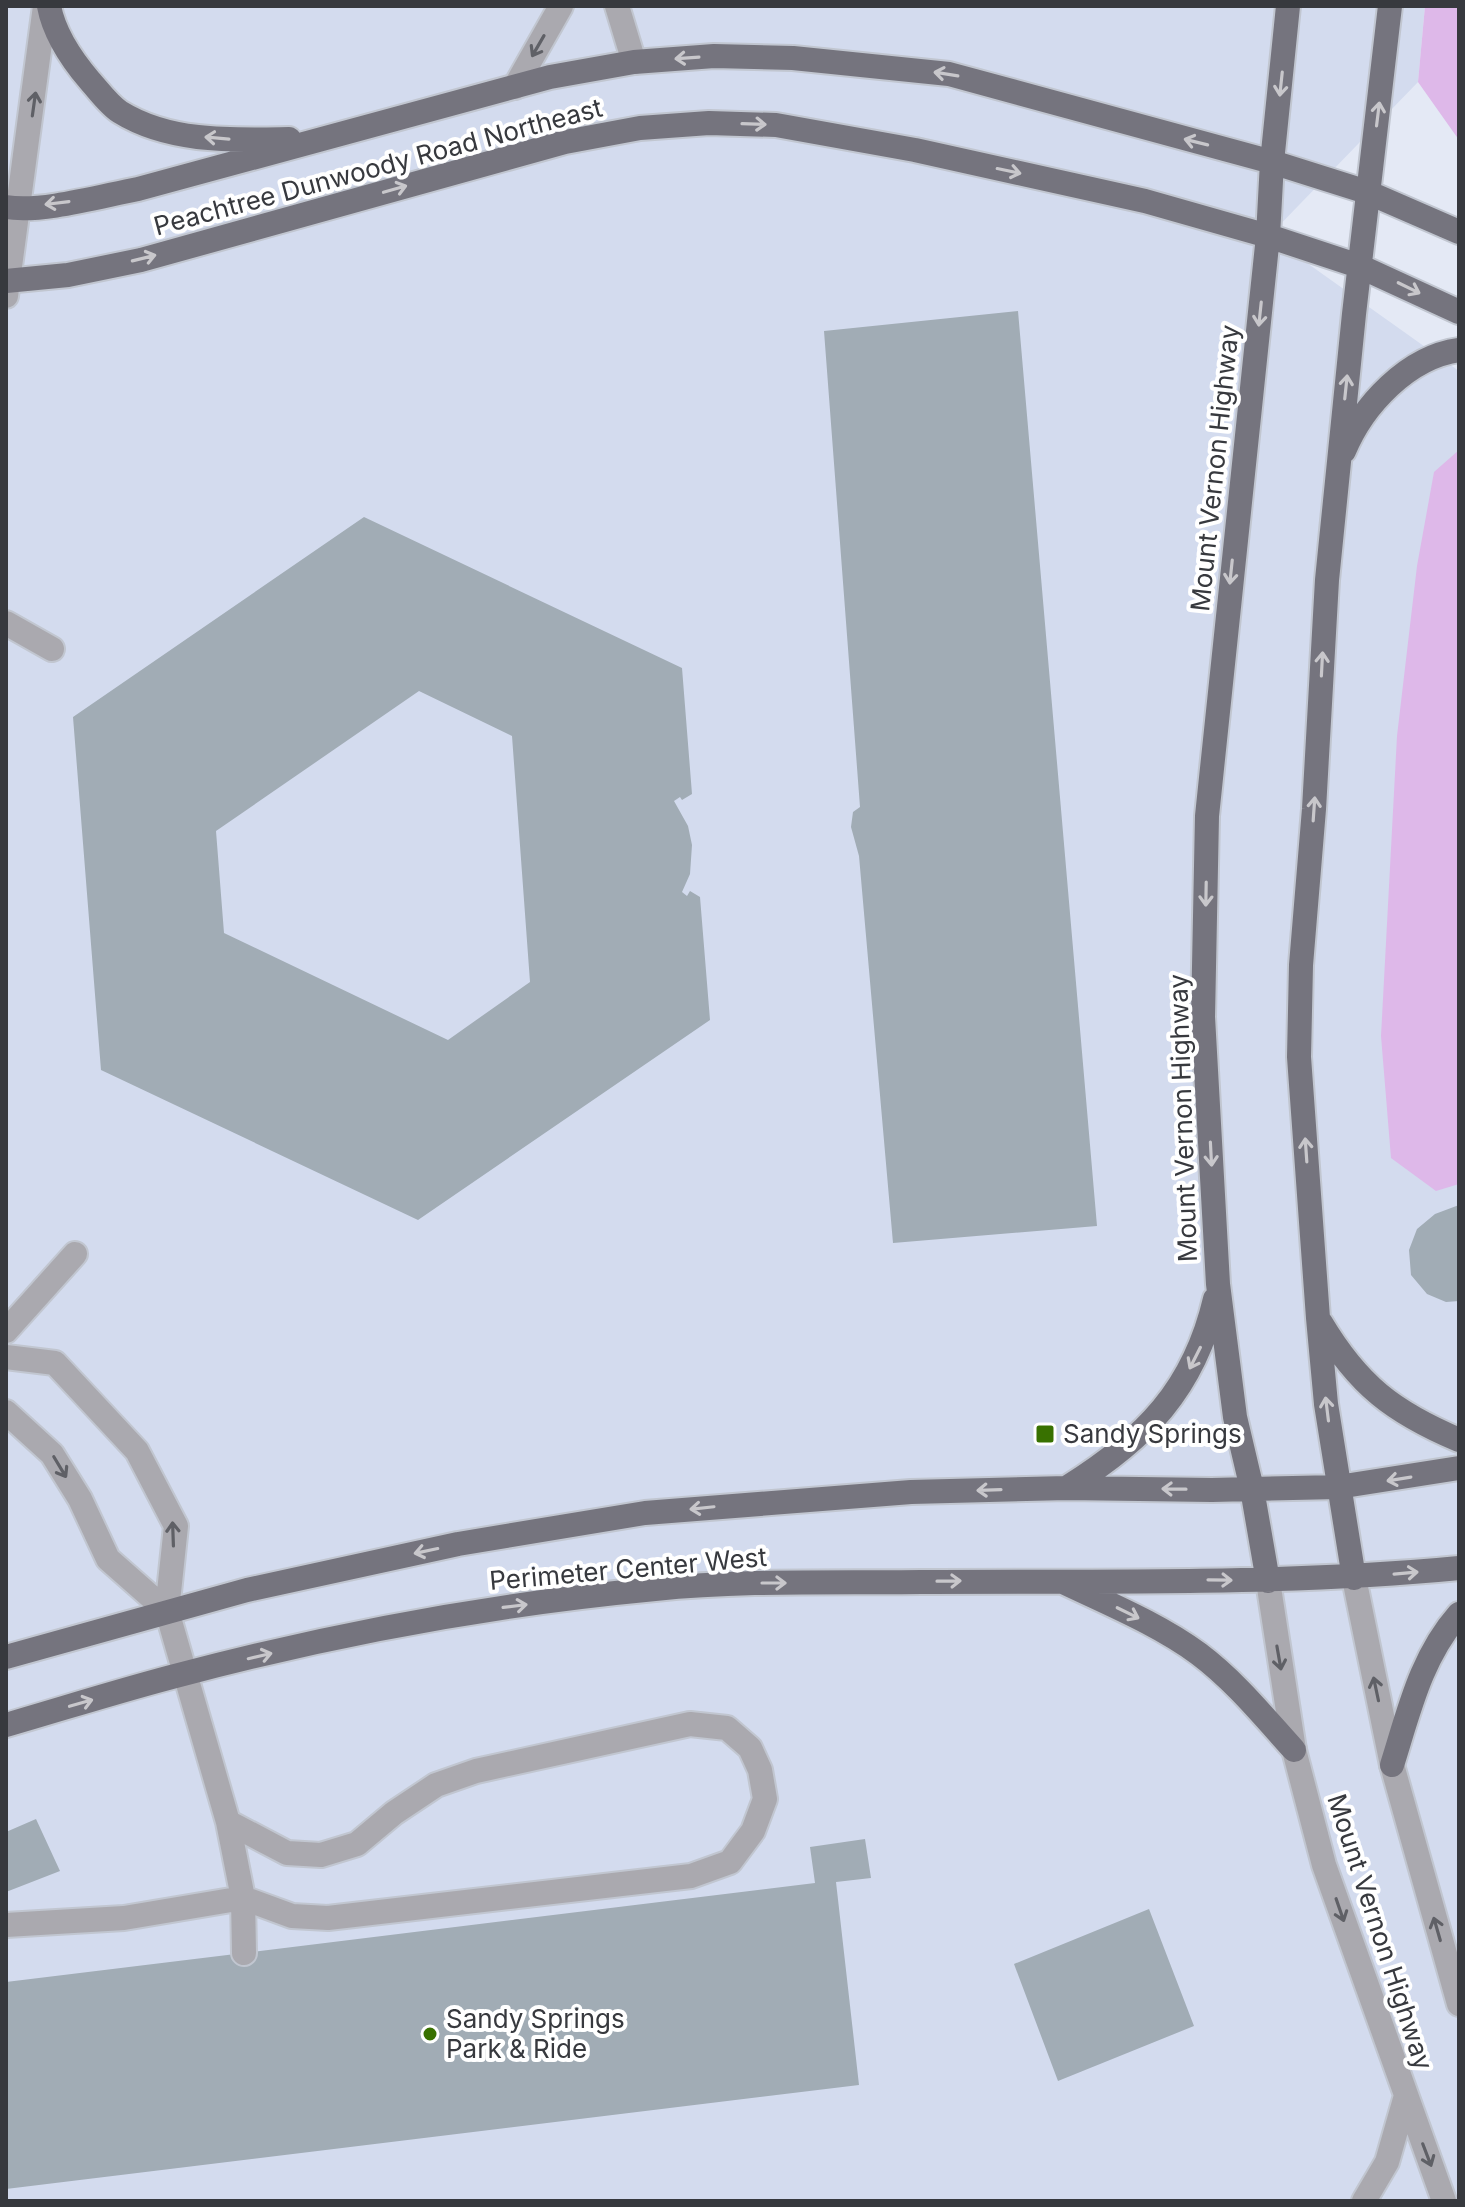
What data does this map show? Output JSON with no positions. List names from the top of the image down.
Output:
{
  "streets": {
    "main road": ["Peachtree Dunwoody Road Northeast", "Mount Vernon Highway", "Perimeter Center West"]
  },
  "crossings": [
    ["Peachtree Dunwoody Road Northeast", "Mount Vernon Highway"],
    ["Mount Vernon Highway", "Perimeter Center West"]
  ],
  "places": {
    "transit": ["Sandy Springs"],
    "other": ["Sandy Springs Park & Ride"]
  }
}
